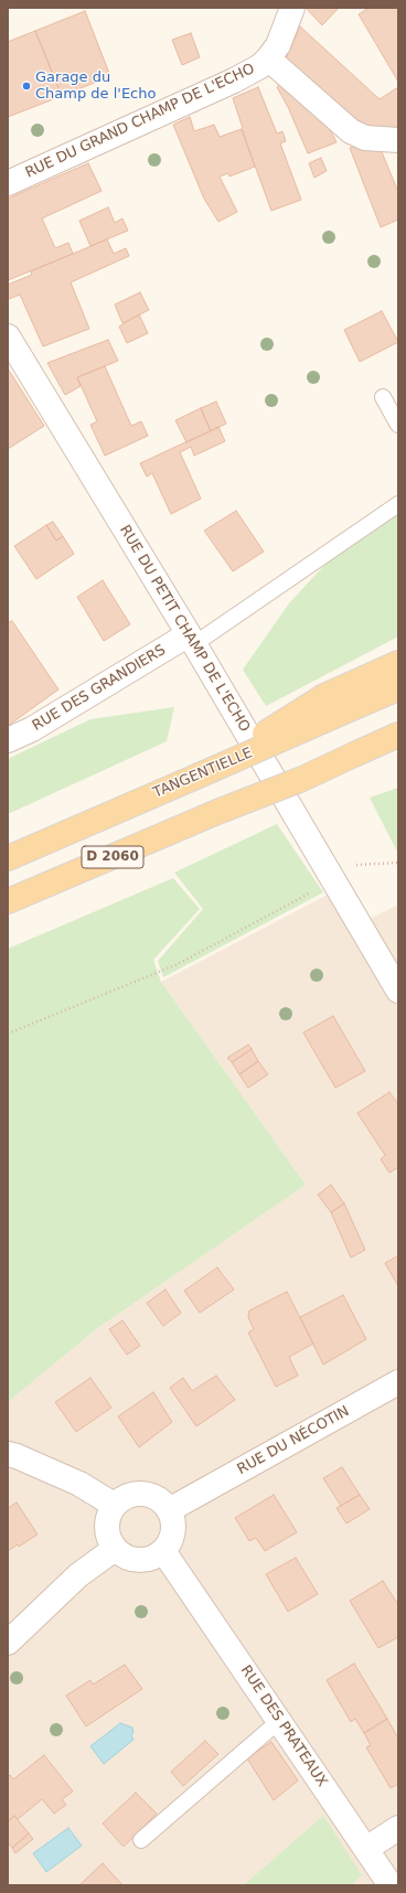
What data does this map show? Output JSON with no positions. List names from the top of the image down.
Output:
{
  "streets": {
    "main road": ["TANGENTIELLE", "D 2060"],
    "street": [
      "RUE DU GRAND CHAMP DE L'ECHO",
      "RUE DU PETIT CHAMP DE L'ECHO",
      "RUE DES GRANDIERS",
      "RUE DU NÉCOTIN",
      "RUE DES PRATEAUX"
    ]
  },
  "crossings": [
    ["RUE DU PETIT CHAMP DE L'ECHO", "RUE DES GRANDIERS"]
  ],
  "places": ["Garage du Champ de l'Echo"]
}
